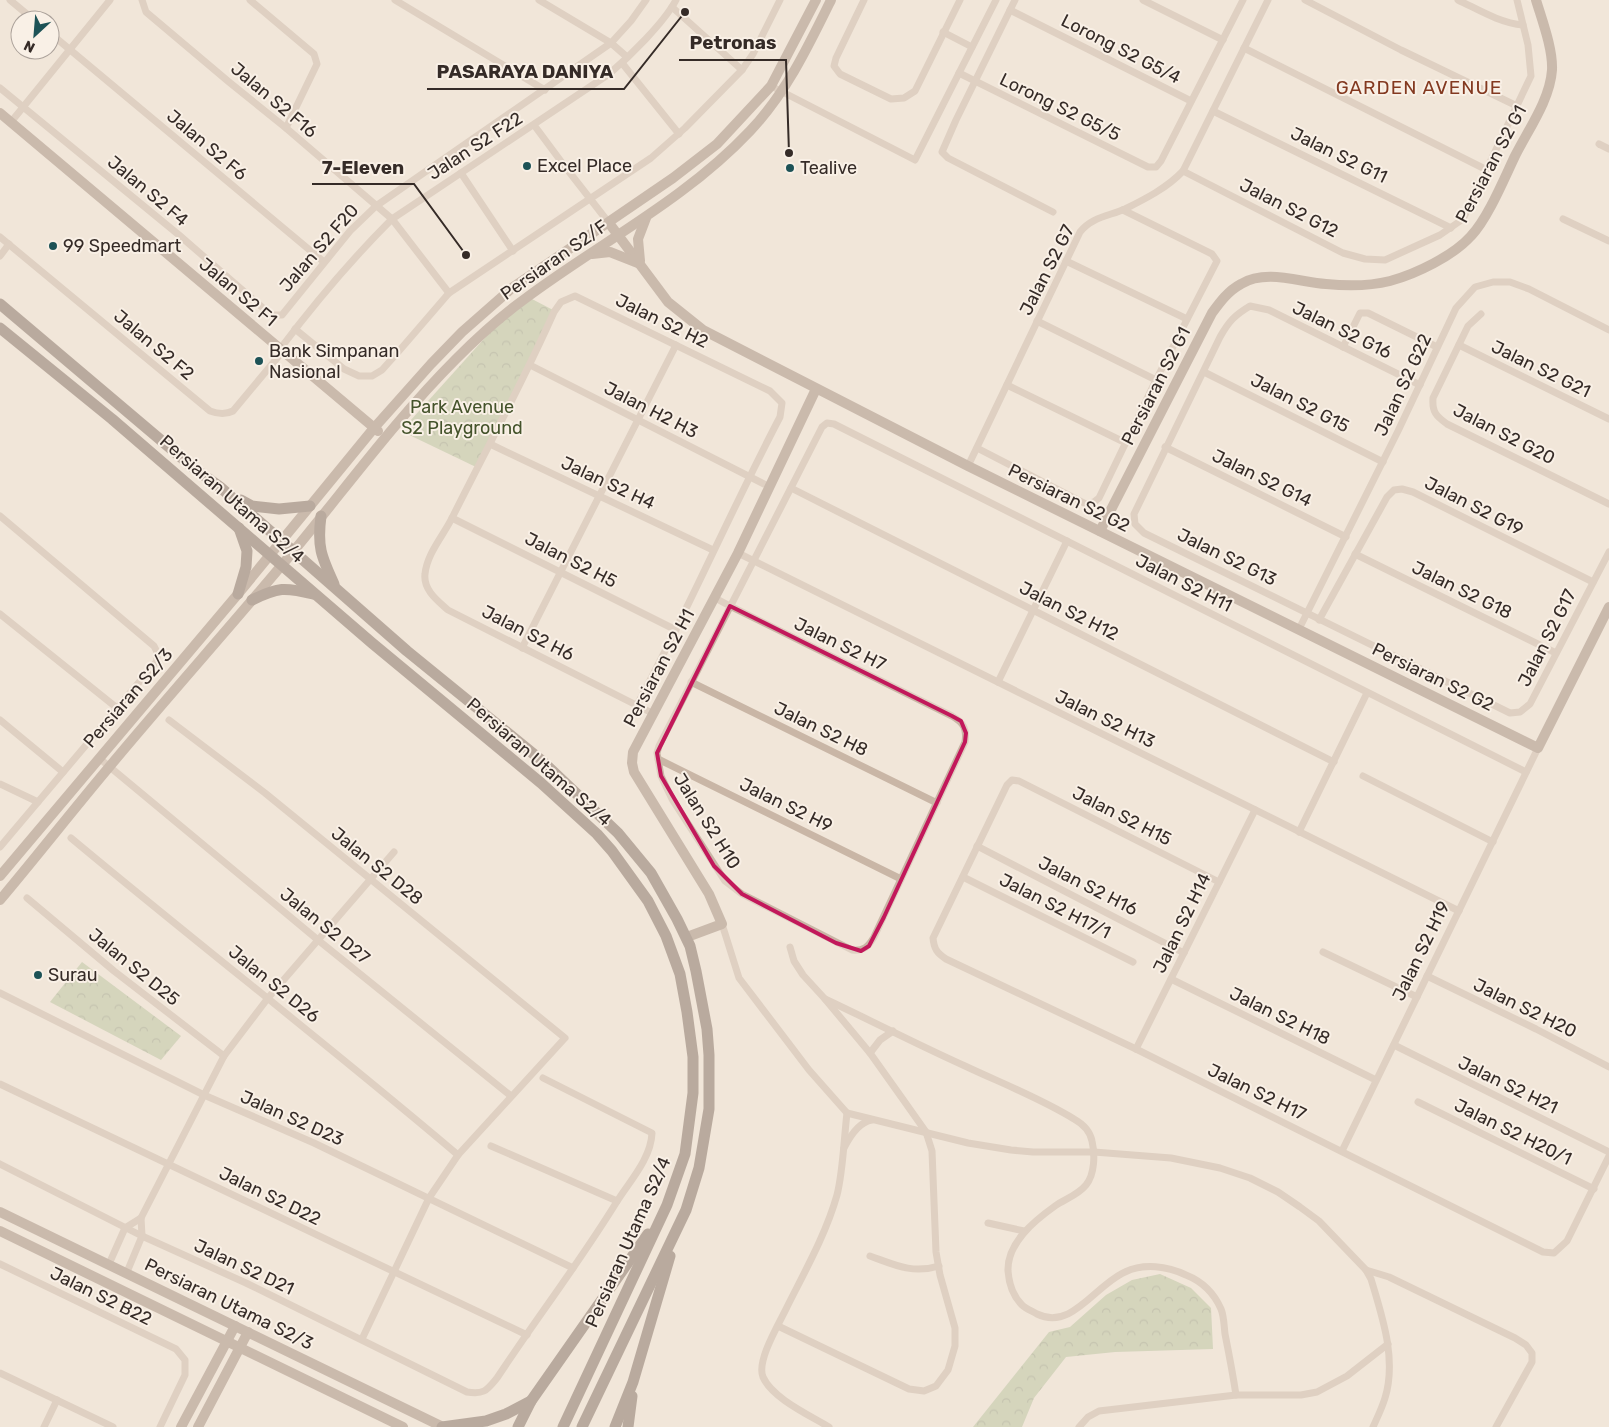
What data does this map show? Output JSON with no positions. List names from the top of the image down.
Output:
{
  "streets": {
    "main road": [
      "Persiaran S2 G1",
      "Persiaran S2/F",
      "Jalan S2 F1",
      "Persiaran S2 G2",
      "Persiaran Utama S2/4",
      "Persiaran S2 H1",
      "Persiaran S2/3",
      "Persiaran Utama S2/3"
    ],
    "street": [
      "Lorong S2 G5/4",
      "Jalan S2 F16",
      "Lorong S2 G5/5",
      "Jalan S2 F6",
      "Jalan S2 F22",
      "Jalan S2 G11",
      "Jalan S2 F4",
      "Jalan S2 G12",
      "Jalan S2 F20",
      "Jalan S2 G7",
      "Jalan S2 H2",
      "Jalan S2 G16",
      "Jalan S2 F2",
      "Jalan S2 G21",
      "Jalan S2 G22",
      "Jalan S2 G15",
      "Jalan H2 H3",
      "Jalan S2 G20",
      "Jalan S2 G14",
      "Jalan S2 H4",
      "Jalan S2 G19",
      "Jalan S2 G13",
      "Jalan S2 H5",
      "Jalan S2 H11",
      "Jalan S2 G18",
      "Jalan S2 H12",
      "Jalan S2 H6",
      "Jalan S2 G17",
      "Jalan S2 H7",
      "Jalan S2 H13",
      "Jalan S2 H8",
      "Jalan S2 H9",
      "Jalan S2 H15",
      "Jalan S2 H10",
      "Jalan S2 D28",
      "Jalan S2 H16",
      "Jalan S2 H17/1",
      "Jalan S2 H14",
      "Jalan S2 D27",
      "Jalan S2 H19",
      "Jalan S2 D25",
      "Jalan S2 D26",
      "Jalan S2 H20",
      "Jalan S2 H18",
      "Jalan S2 H21",
      "Jalan S2 H17",
      "Jalan S2 D23",
      "Jalan S2 H20/1",
      "Jalan S2 D22",
      "Jalan S2 D21",
      "Jalan S2 B22"
    ]
  },
  "crossings": [
    ["Lorong S2 G5/4", "Lorong S2 G5/5"],
    ["Jalan S2 F16", "Jalan S2 F22"],
    ["Jalan S2 F16", "Jalan S2 F20"],
    ["Jalan S2 F6", "Jalan S2 F20"],
    ["Jalan S2 F22", "Jalan S2 F1"],
    ["Jalan S2 F22", "Jalan S2 F2"],
    ["Jalan S2 G11", "Jalan S2 G12"],
    ["Jalan S2 G11", "Jalan S2 G7"],
    ["Persiaran S2 G1", "Persiaran S2 G2"],
    ["Jalan S2 F4", "Jalan S2 F20"],
    ["Jalan S2 G12", "Jalan S2 G7"],
    ["Persiaran S2/F", "Jalan S2 F1"],
    ["Persiaran S2/F", "Persiaran S2 G2"],
    ["Persiaran S2/F", "Persiaran Utama S2/4"],
    ["Persiaran S2/F", "Persiaran S2/3"],
    ["Persiaran S2/F", "Jalan S2 D27"],
    ["Jalan S2 G7", "Persiaran S2 G2"],
    ["Jalan S2 F1", "Jalan S2 F2"],
    ["Jalan S2 H2", "Jalan H2 H3"],
    ["Jalan S2 H2", "Jalan S2 H6"],
    ["Jalan S2 G16", "Jalan S2 G22"],
    ["Jalan S2 G16", "Jalan S2 G15"],
    ["Jalan S2 G21", "Jalan S2 G20"],
    ["Jalan S2 G22", "Jalan S2 G15"],
    ["Jalan S2 G22", "Jalan S2 G14"],
    ["Jalan S2 G22", "Persiaran S2 G2"],
    ["Jalan S2 G22", "Jalan S2 G13"],
    ["Jalan S2 G22", "Jalan S2 G17"],
    ["Jalan H2 H3", "Jalan S2 H6"],
    ["Jalan H2 H3", "Persiaran S2 H1"],
    ["Jalan S2 G14", "Jalan S2 G13"],
    ["Jalan S2 H4", "Jalan S2 H6"],
    ["Persiaran S2 G2", "Persiaran S2 H1"],
    ["Persiaran S2 G2", "Jalan S2 H19"],
    ["Persiaran Utama S2/4", "Persiaran S2/3"],
    ["Jalan S2 G19", "Jalan S2 G18"],
    ["Jalan S2 G19", "Jalan S2 G17"],
    ["Jalan S2 G13", "Jalan S2 G17"],
    ["Jalan S2 H5", "Jalan S2 H6"],
    ["Jalan S2 H11", "Jalan S2 H10"],
    ["Jalan S2 H11", "Jalan S2 H19"],
    ["Jalan S2 G18", "Jalan S2 G17"],
    ["Jalan S2 H12", "Jalan S2 H10"],
    ["Jalan S2 H6", "Persiaran S2 H1"],
    ["Jalan S2 H7", "Persiaran S2 H1"],
    ["Jalan S2 H7", "Jalan S2 H10"],
    ["Persiaran S2 H1", "Jalan S2 H13"],
    ["Persiaran S2/3", "Jalan S2 D27"],
    ["Jalan S2 H13", "Jalan S2 H10"],
    ["Jalan S2 H13", "Jalan S2 H14"],
    ["Jalan S2 H13", "Jalan S2 H19"],
    ["Jalan S2 H8", "Jalan S2 H10"],
    ["Jalan S2 H9", "Jalan S2 H10"],
    ["Jalan S2 H15", "Jalan S2 H16"],
    ["Jalan S2 H15", "Jalan S2 H14"],
    ["Jalan S2 D28", "Jalan S2 D27"],
    ["Jalan S2 H16", "Jalan S2 H14"],
    ["Jalan S2 H17/1", "Jalan S2 H17"],
    ["Jalan S2 H14", "Jalan S2 H18"],
    ["Jalan S2 H14", "Jalan S2 H17"],
    ["Jalan S2 H19", "Jalan S2 H20"],
    ["Jalan S2 H19", "Jalan S2 H18"],
    ["Jalan S2 H19", "Jalan S2 H21"],
    ["Jalan S2 H19", "Jalan S2 H17"],
    ["Jalan S2 H17", "Jalan S2 H20/1"],
    ["Jalan S2 D22", "Jalan S2 D21"]
  ],
  "districts": ["GARDEN AVENUE"],
  "parks": ["Park Avenue S2 Playground"],
  "places": [
    "PASARAYA DANIYA",
    "Petronas",
    "Excel Place",
    "Tealive",
    "99 Speedmart",
    "7-Eleven",
    "Bank Simpanan Nasional",
    "Surau"
  ],
  "north": "bottom left"
}
